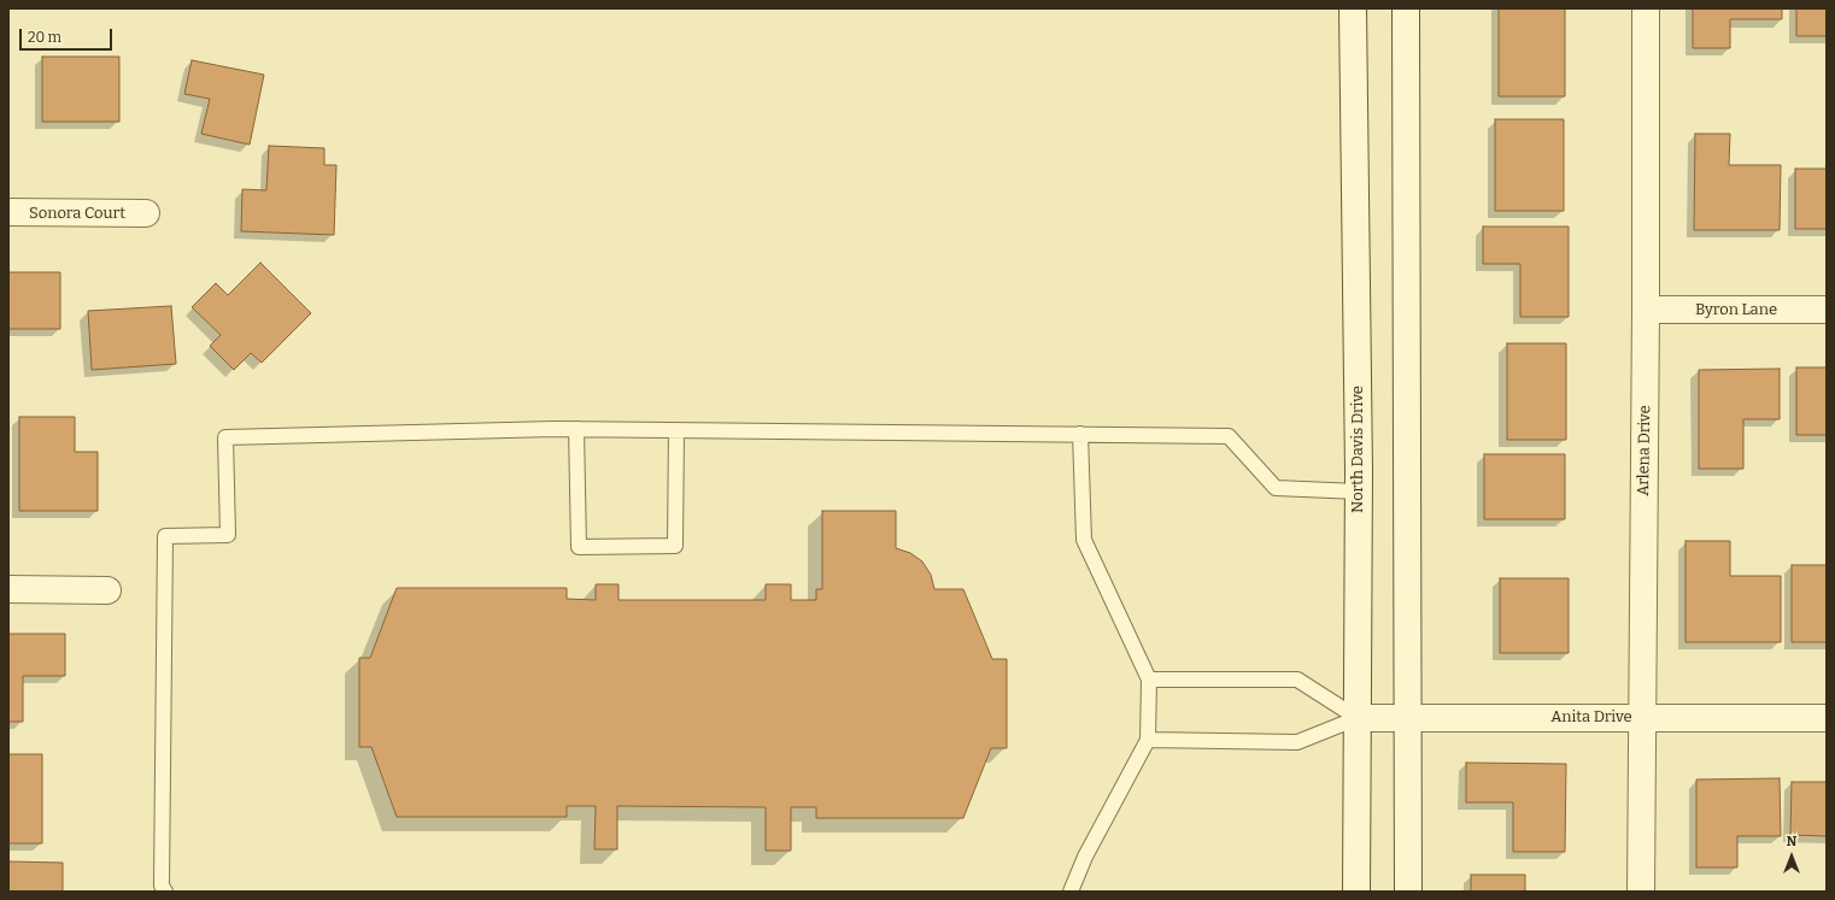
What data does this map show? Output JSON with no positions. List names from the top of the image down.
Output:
{
  "streets": {
    "street": [
      "Sonora Court",
      "Byron Lane",
      "North Davis Drive",
      "Arlena Drive",
      "Anita Drive"
    ]
  },
  "crossings": [
    ["Byron Lane", "Arlena Drive"],
    ["North Davis Drive", "Anita Drive"],
    ["Arlena Drive", "Anita Drive"]
  ],
  "scale_bar": "20 m",
  "north": "top"
}
